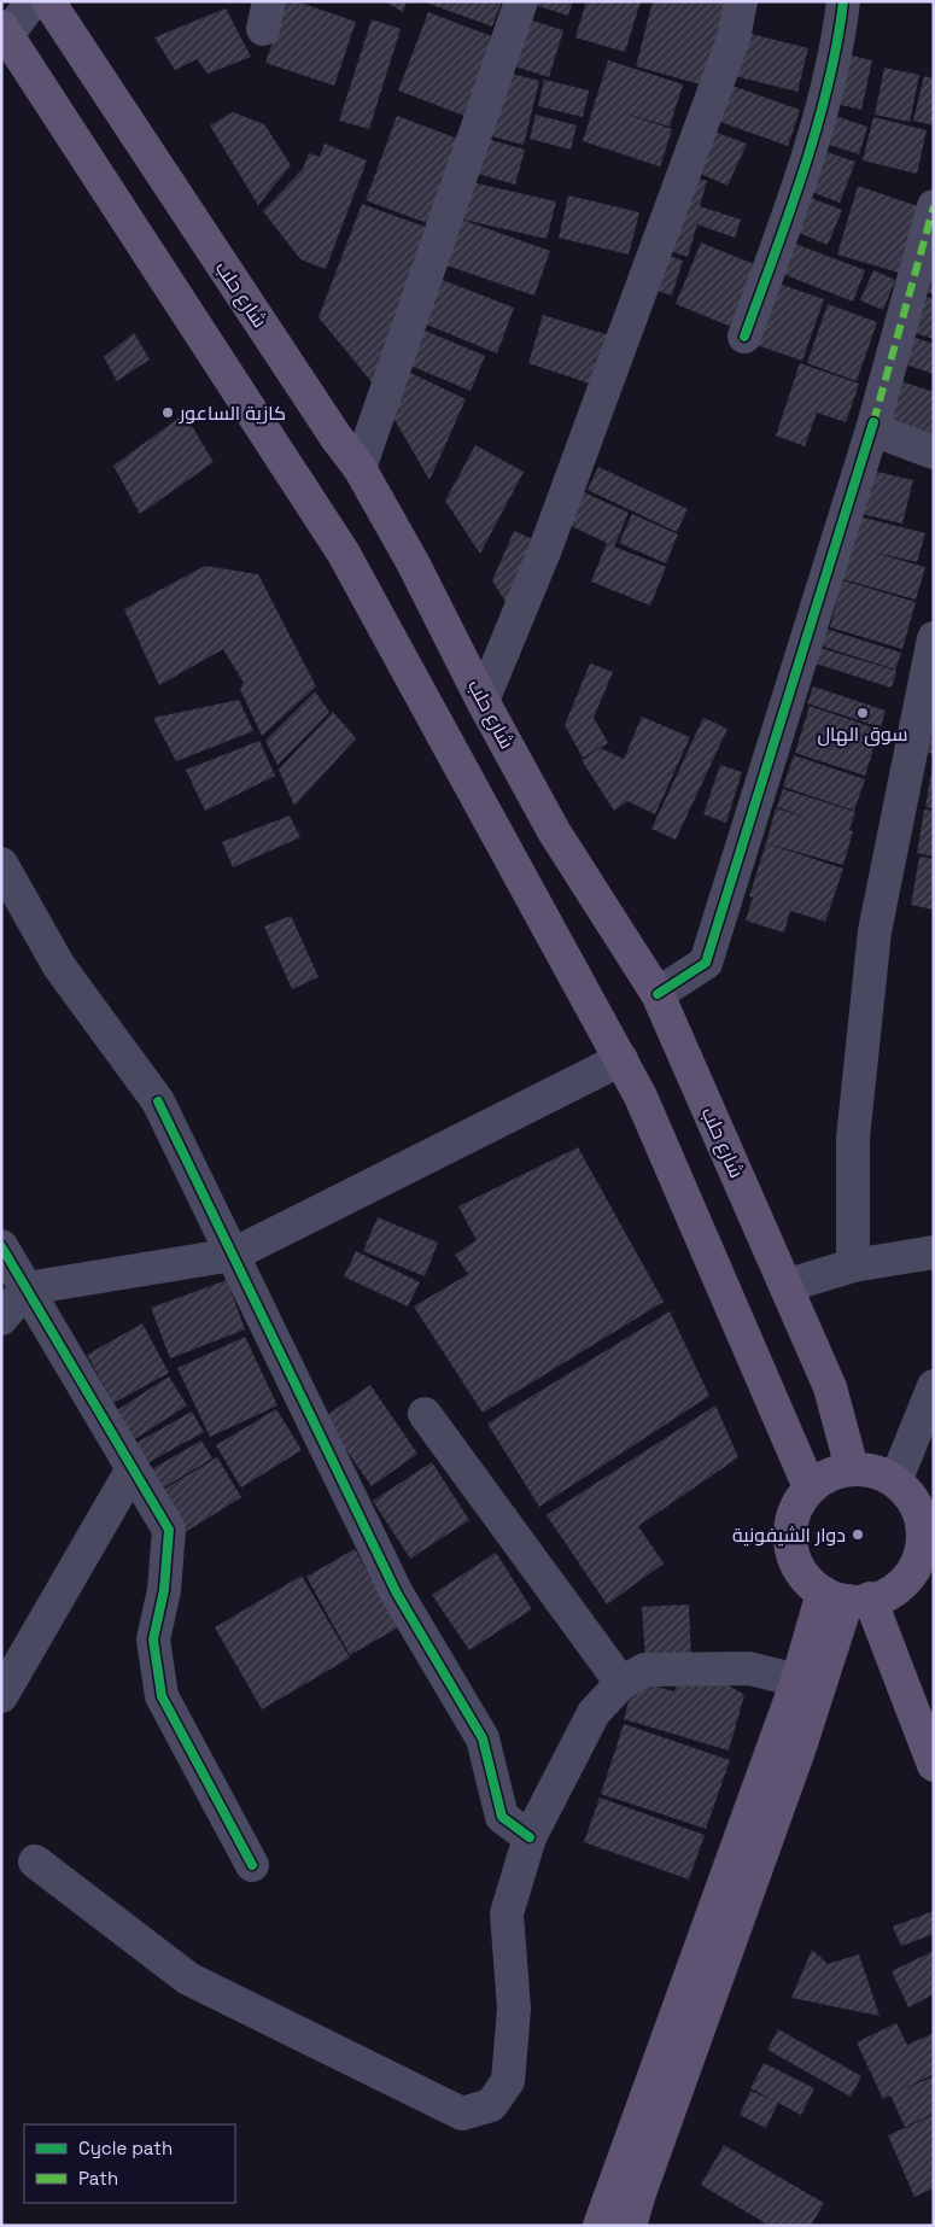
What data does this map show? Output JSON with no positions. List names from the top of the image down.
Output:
{
  "streets": {
    "main road": ["شارع حلب"]
  },
  "places": ["كازية الساعور", "سوق الهال", "دوار الشيفونية"],
  "legend": ["Cycle path", "Path"]
}
